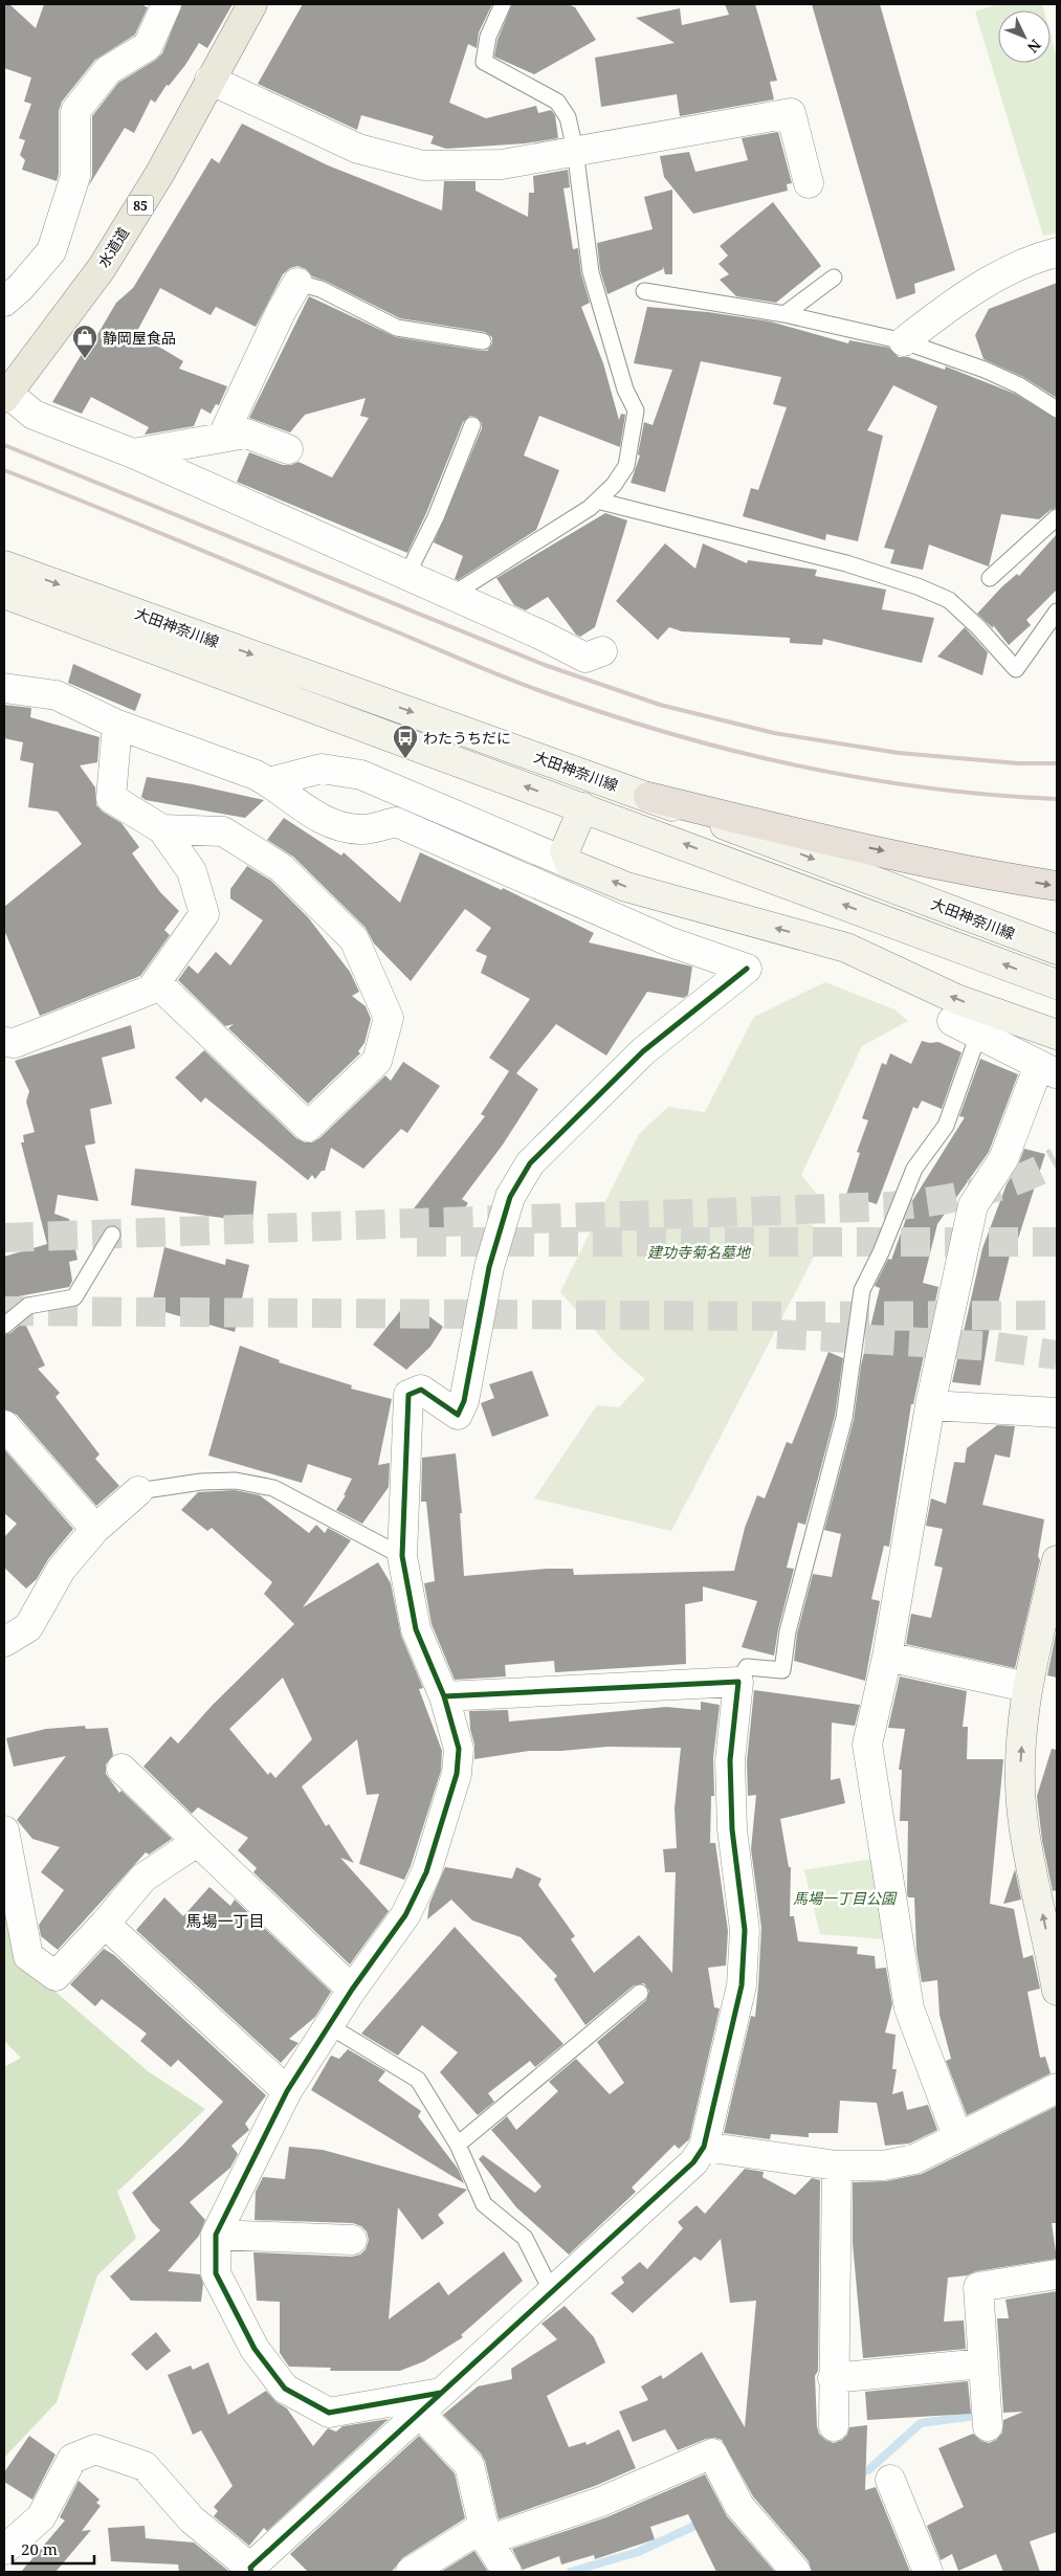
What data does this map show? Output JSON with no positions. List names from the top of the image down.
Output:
{
  "streets": {
    "main road": ["85", "水道道", "大田神奈川線"]
  },
  "districts": ["馬場一丁目"],
  "parks": ["建功寺菊名墓地", "馬場一丁目公園"],
  "places": {
    "shop": ["静岡屋食品"],
    "bus stop": ["わたうちだに"]
  },
  "scale_bar": "20 m",
  "north": "bottom right"
}
